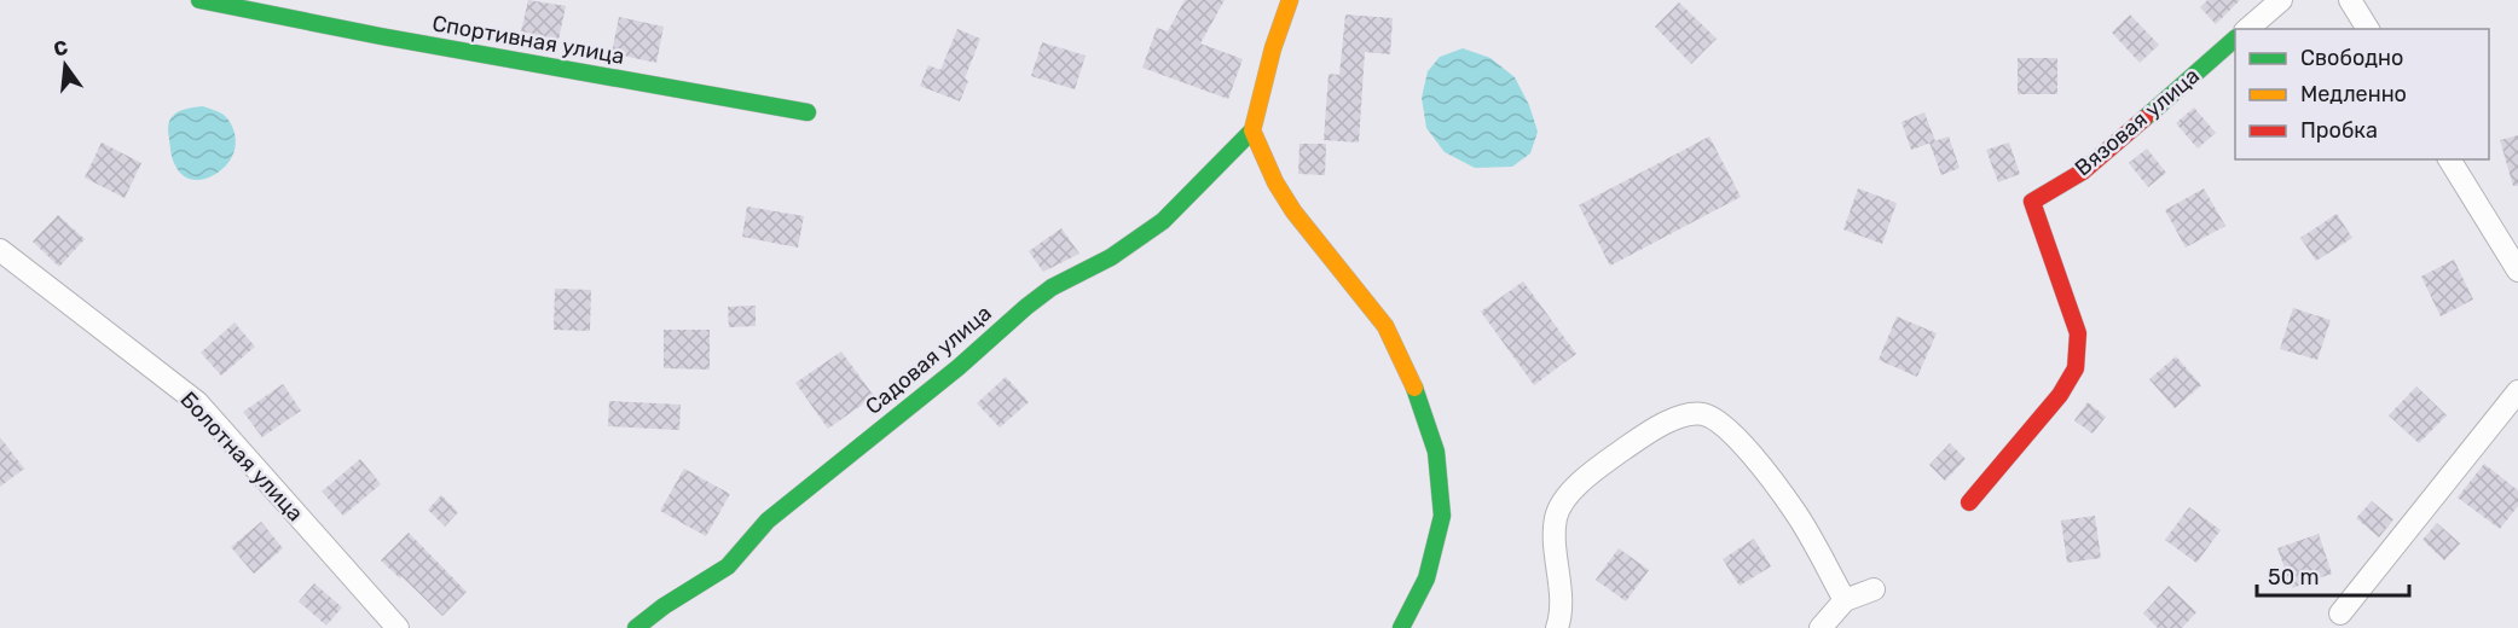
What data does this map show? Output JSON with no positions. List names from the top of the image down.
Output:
{
  "streets": {
    "street": [
      "Спортивная улица",
      "Вязовая улица",
      "Садовая улица",
      "Болотная улица"
    ]
  },
  "legend": ["Свободно", "Медленно", "Пробка"],
  "scale_bar": "50 m",
  "north": "top"
}
